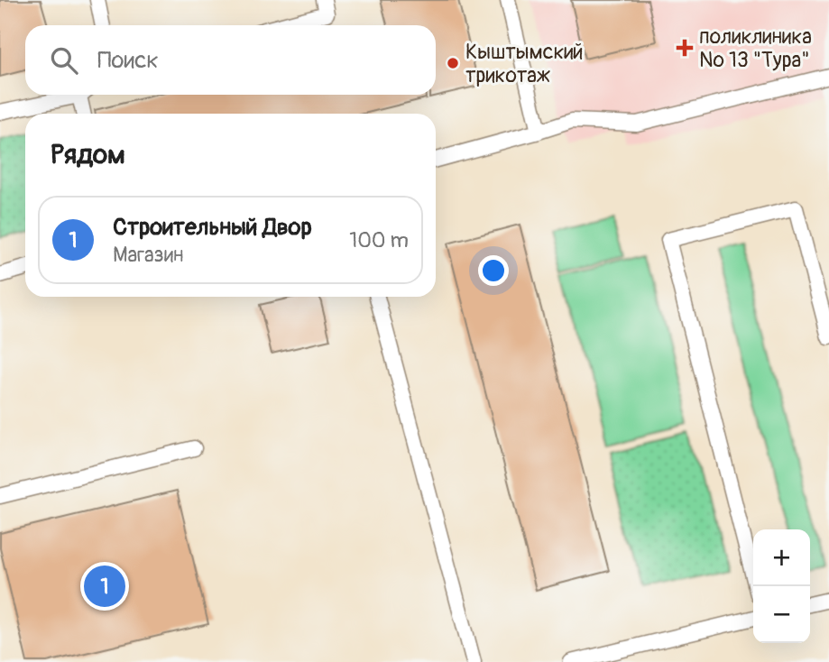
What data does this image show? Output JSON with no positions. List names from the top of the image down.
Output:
{
  "places": {
    "health": ["поликлиника № 13 \"Тура\""],
    "other": ["Кыштымский трикотаж"]
  },
  "page": {
    "search": "Поиск",
    "heading": "Рядом",
    "list": [
      {
        "mark": "1",
        "name": "Строительный Двор",
        "note": "Магазин",
        "value": "100 m"
      }
    ],
    "map_buttons": ["+", "−"],
    "pins": "1"
  }
}
